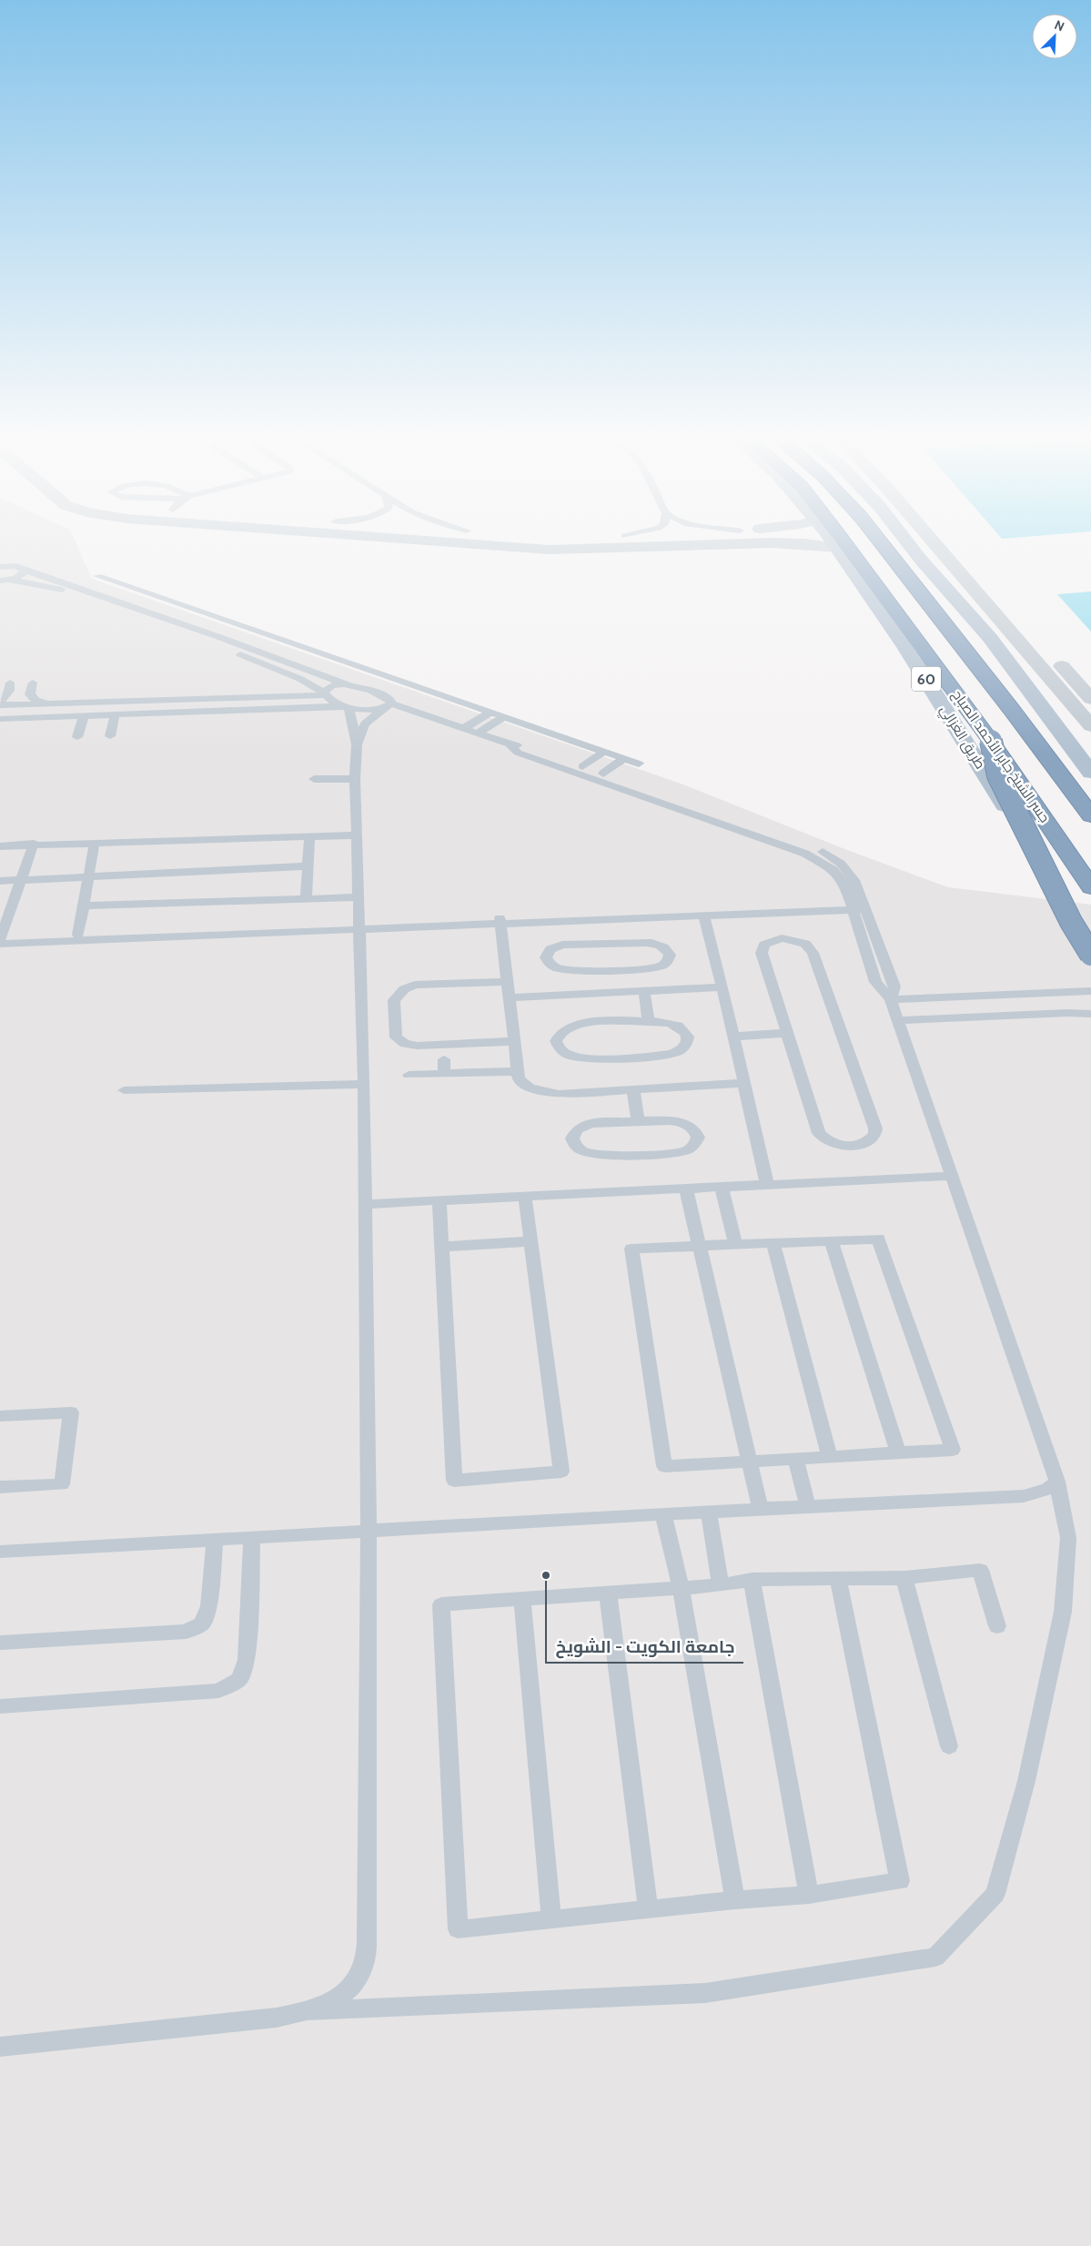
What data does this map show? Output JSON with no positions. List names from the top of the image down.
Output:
{
  "streets": {
    "highway": ["60", "جسر الشيخ جابر الأحمد الصباح"],
    "main road": ["طريق الغزالي"]
  },
  "places": ["جامعة الكويت - الشويخ"],
  "north": "top right"
}
